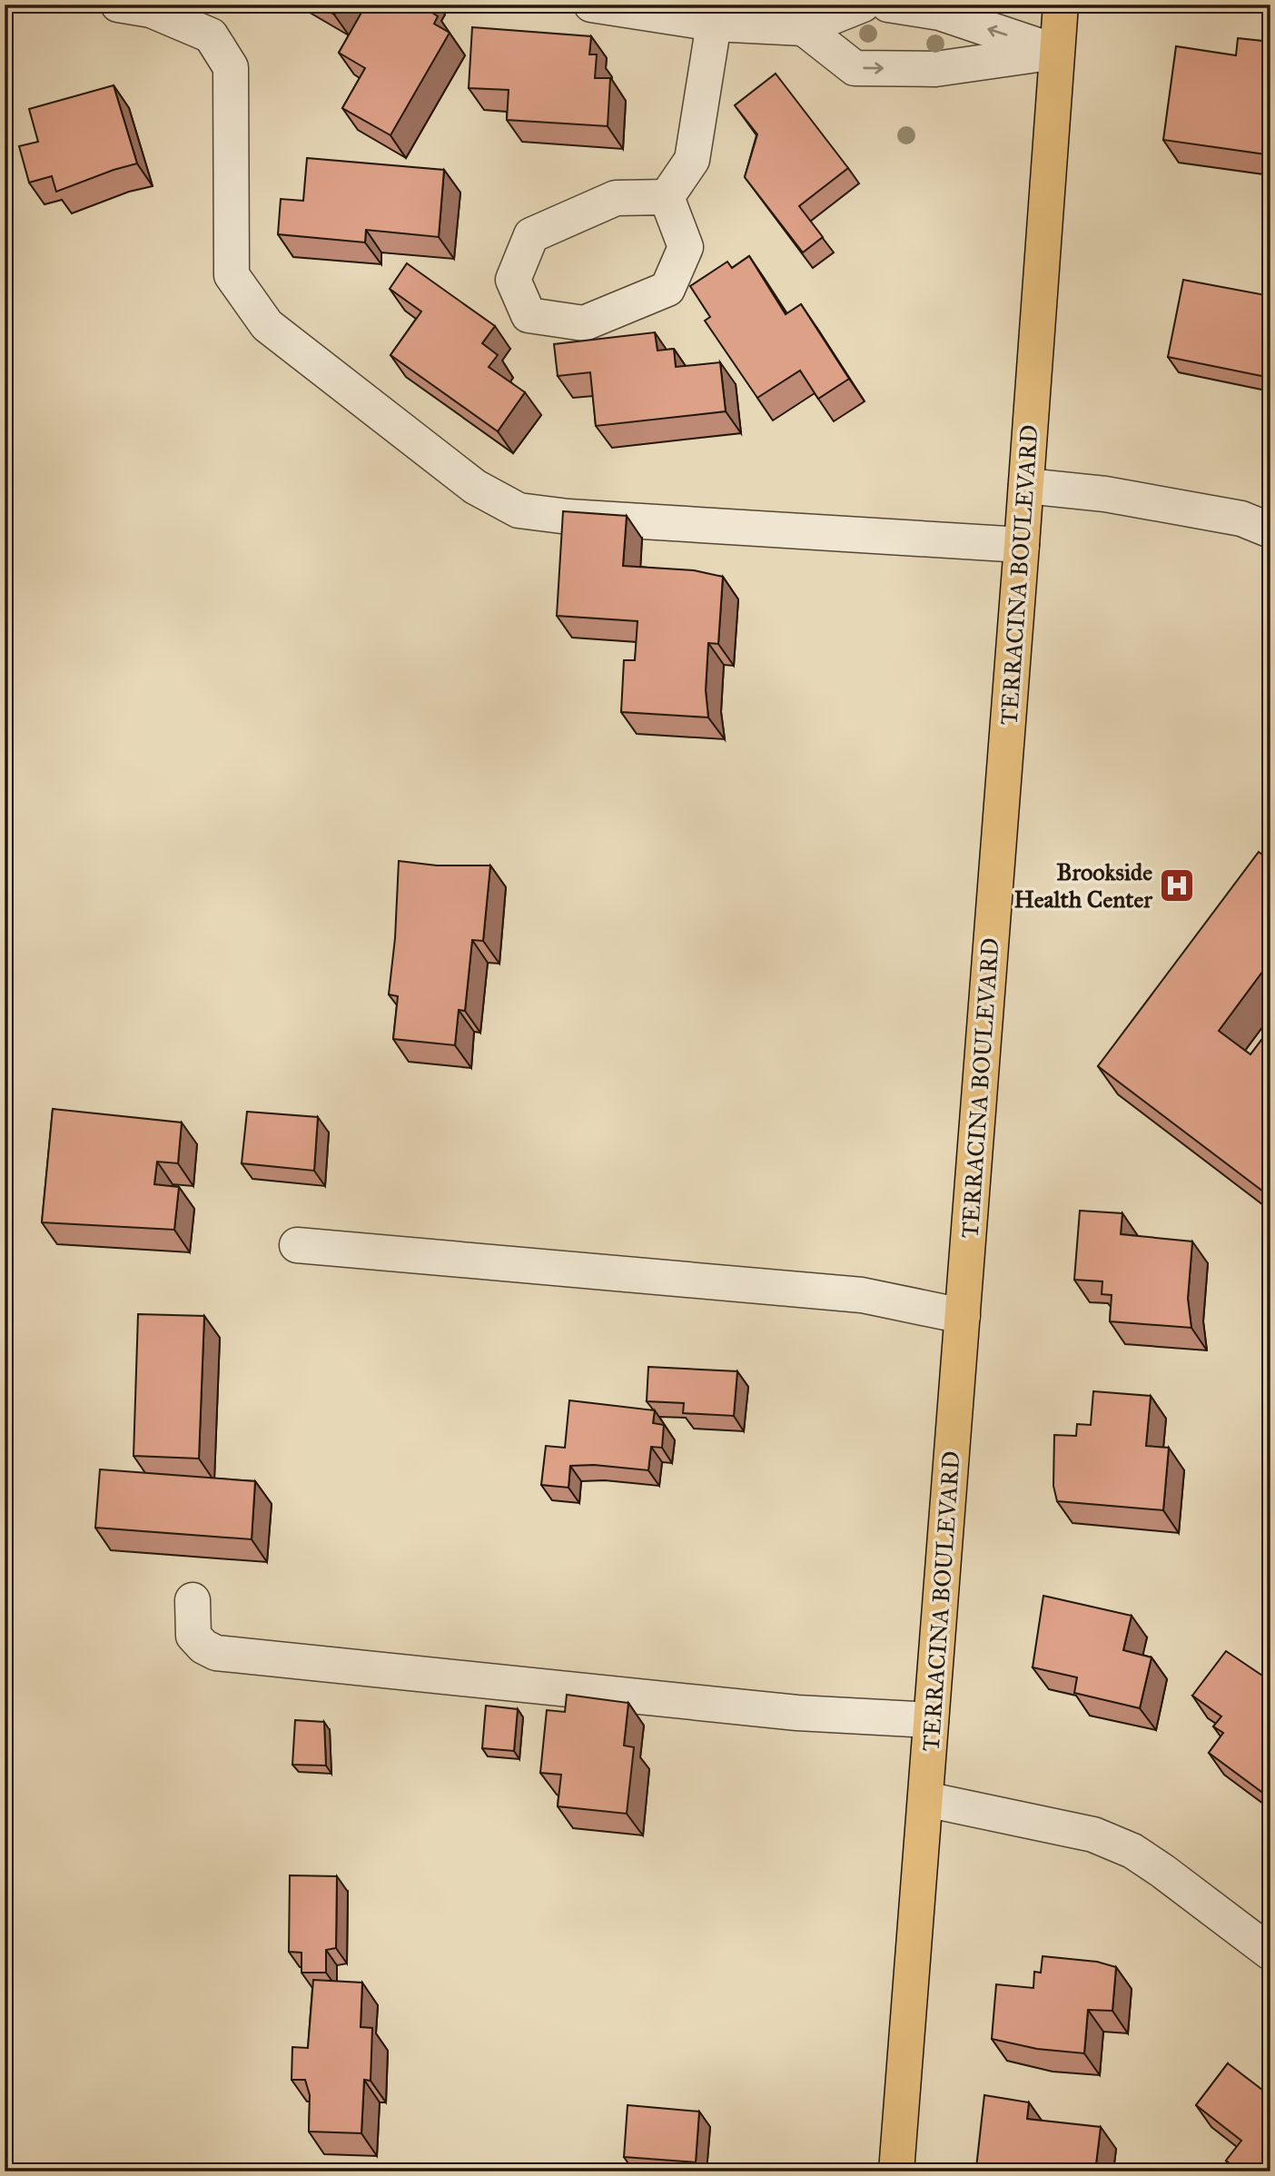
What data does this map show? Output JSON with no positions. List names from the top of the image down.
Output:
{
  "streets": {
    "main road": ["TERRACINA BOULEVARD"]
  },
  "places": {
    "hospital": ["Brookside Health Center"]
  }
}
